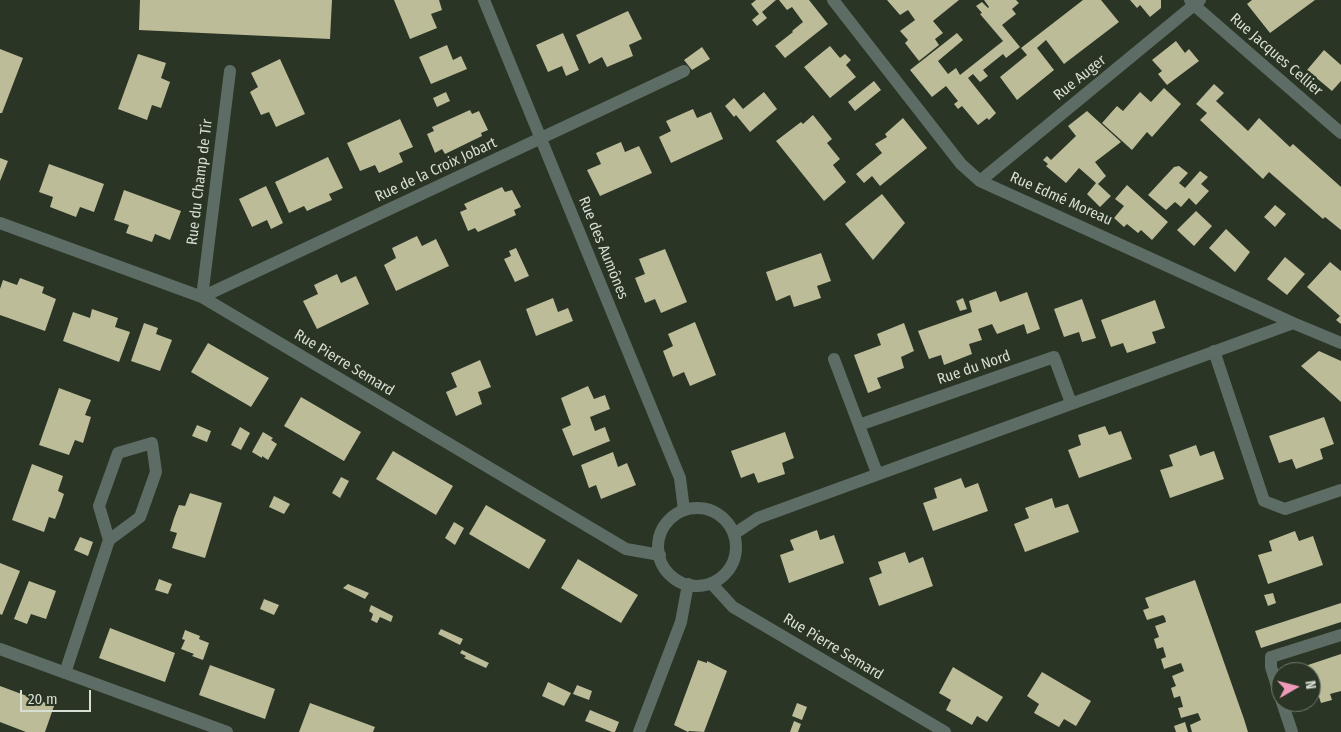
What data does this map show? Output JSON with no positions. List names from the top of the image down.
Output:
{
  "streets": {
    "street": [
      "Rue Jacques Cellier",
      "Rue Auger",
      "Rue de la Croix Jobart",
      "Rue du Champ de Tir",
      "Rue Edmé Moreau",
      "Rue des Aumônes",
      "Rue Pierre Semard",
      "Rue du Nord"
    ]
  },
  "crossings": [
    ["Rue Jacques Cellier", "Rue Auger"],
    ["Rue Auger", "Rue Edmé Moreau"],
    ["Rue de la Croix Jobart", "Rue du Champ de Tir"],
    ["Rue de la Croix Jobart", "Rue des Aumônes"],
    ["Rue de la Croix Jobart", "Rue Pierre Semard"],
    ["Rue du Champ de Tir", "Rue Pierre Semard"],
    ["Rue des Aumônes", "Rue Pierre Semard"]
  ],
  "scale_bar": "20 m",
  "north": "right"
}
